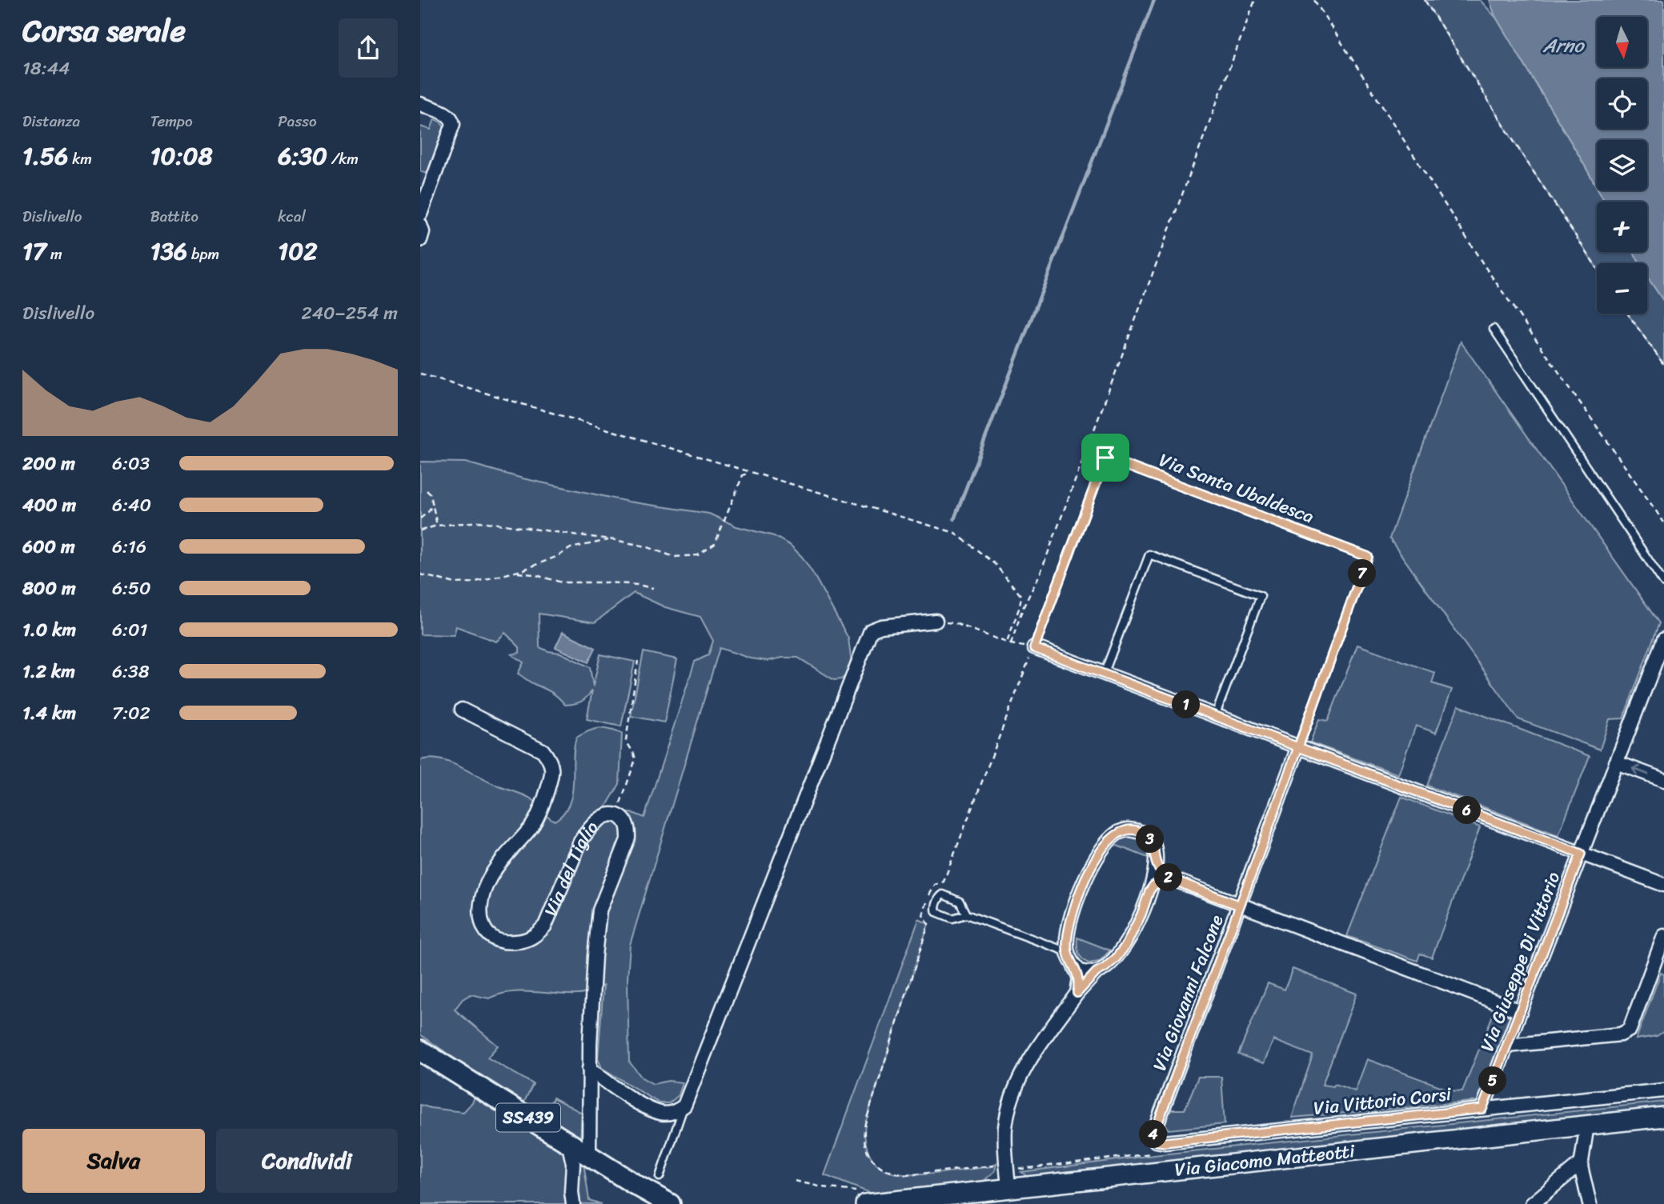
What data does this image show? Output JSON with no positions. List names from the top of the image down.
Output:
{
  "streets": {
    "main road": ["SS439", "Via Giacomo Matteotti"],
    "street": [
      "Via del Tiglio",
      "Via Giuseppe Di Vittorio",
      "Via Giovanni Falcone",
      "Via Vittorio Corsi"
    ],
    "lane": ["Via Santa Ubaldesca"]
  },
  "crossings": [
    ["Via Santa Ubaldesca", "Via Giovanni Falcone"],
    ["Via del Tiglio", "SS439"],
    ["Via Giuseppe Di Vittorio", "Via Vittorio Corsi"],
    ["Via Giovanni Falcone", "Via Vittorio Corsi"]
  ],
  "water": ["Arno"],
  "north": "bottom",
  "page": {
    "heading": ["Corsa serale", "18:44"],
    "map_buttons": ["+", "−"],
    "stats": [
      ["Distanza", "1.56 km"],
      ["Tempo", "10:08"],
      ["Passo", "6:30 /km"],
      ["Dislivello", "17 m"],
      ["Battito", "136 bpm"],
      ["kcal", "102"]
    ],
    "chart": ["Dislivello", "240–254 m"],
    "list": [
      {
        "name": "200 m",
        "note": "6:03"
      },
      {
        "name": "400 m",
        "note": "6:40"
      },
      {
        "name": "600 m",
        "note": "6:16"
      },
      {
        "name": "800 m",
        "note": "6:50"
      },
      {
        "name": "1.0 km",
        "note": "6:01"
      },
      {
        "name": "1.2 km",
        "note": "6:38"
      },
      {
        "name": "1.4 km",
        "note": "7:02"
      }
    ],
    "pins": [
      "7",
      "1",
      "6",
      "3",
      "2",
      "5",
      "4"
    ],
    "buttons": ["Salva", "Condividi"]
  }
}
